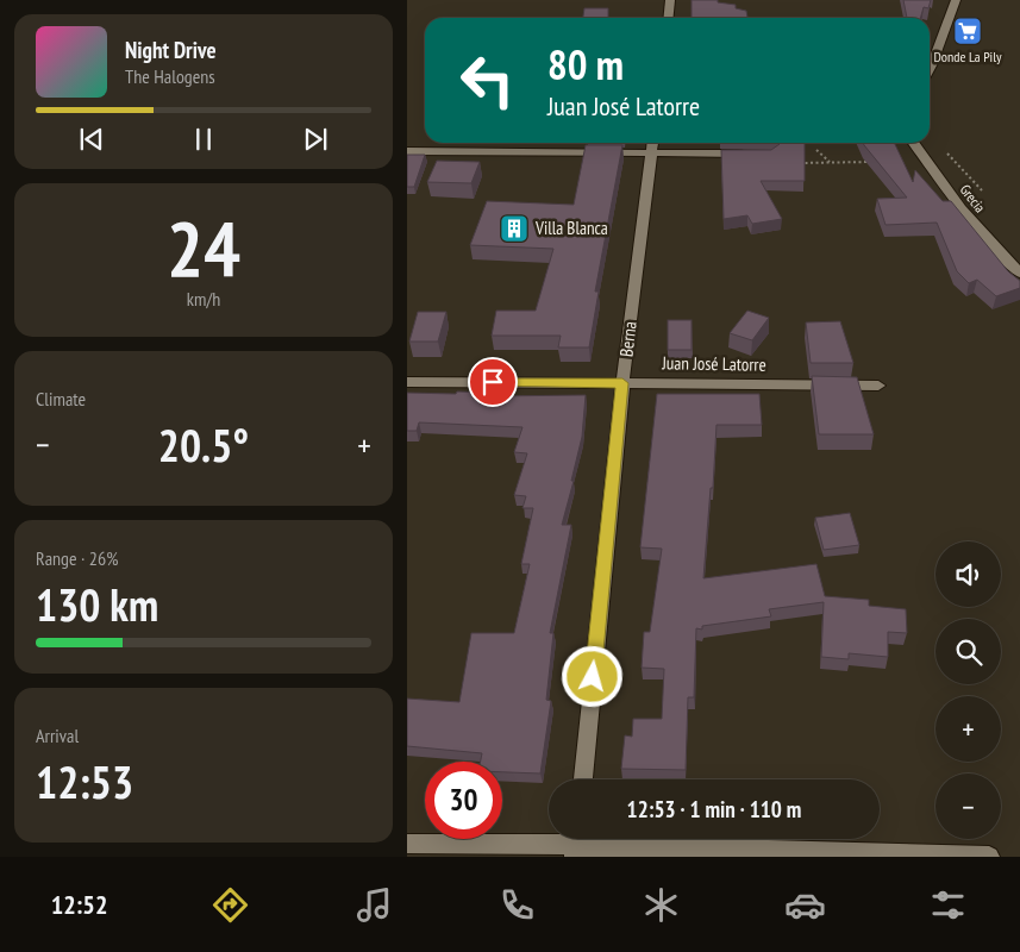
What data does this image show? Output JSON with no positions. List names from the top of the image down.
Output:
{
  "streets": {
    "street": ["Grecia", "Berna", "Juan José Latorre"]
  },
  "crossings": [
    ["Berna", "Juan José Latorre"]
  ],
  "places": {
    "supermarket": ["Donde La Pily"],
    "building": ["Villa Blanca"]
  },
  "page": {
    "turn": ["80 m", "Juan José Latorre"],
    "song": ["Night Drive", "The Halogens"],
    "tile": [
      ["24", "km/h"],
      "Climate",
      ["Range · 26%", "130 km"],
      ["Arrival", "12:53"]
    ],
    "heat": ["−", "20.5°", "+"],
    "map_buttons": ["+", "−"],
    "limit": "30",
    "trip": "12:53 · 1 min · 110 m",
    "tabs": "12:52"
  }
}
